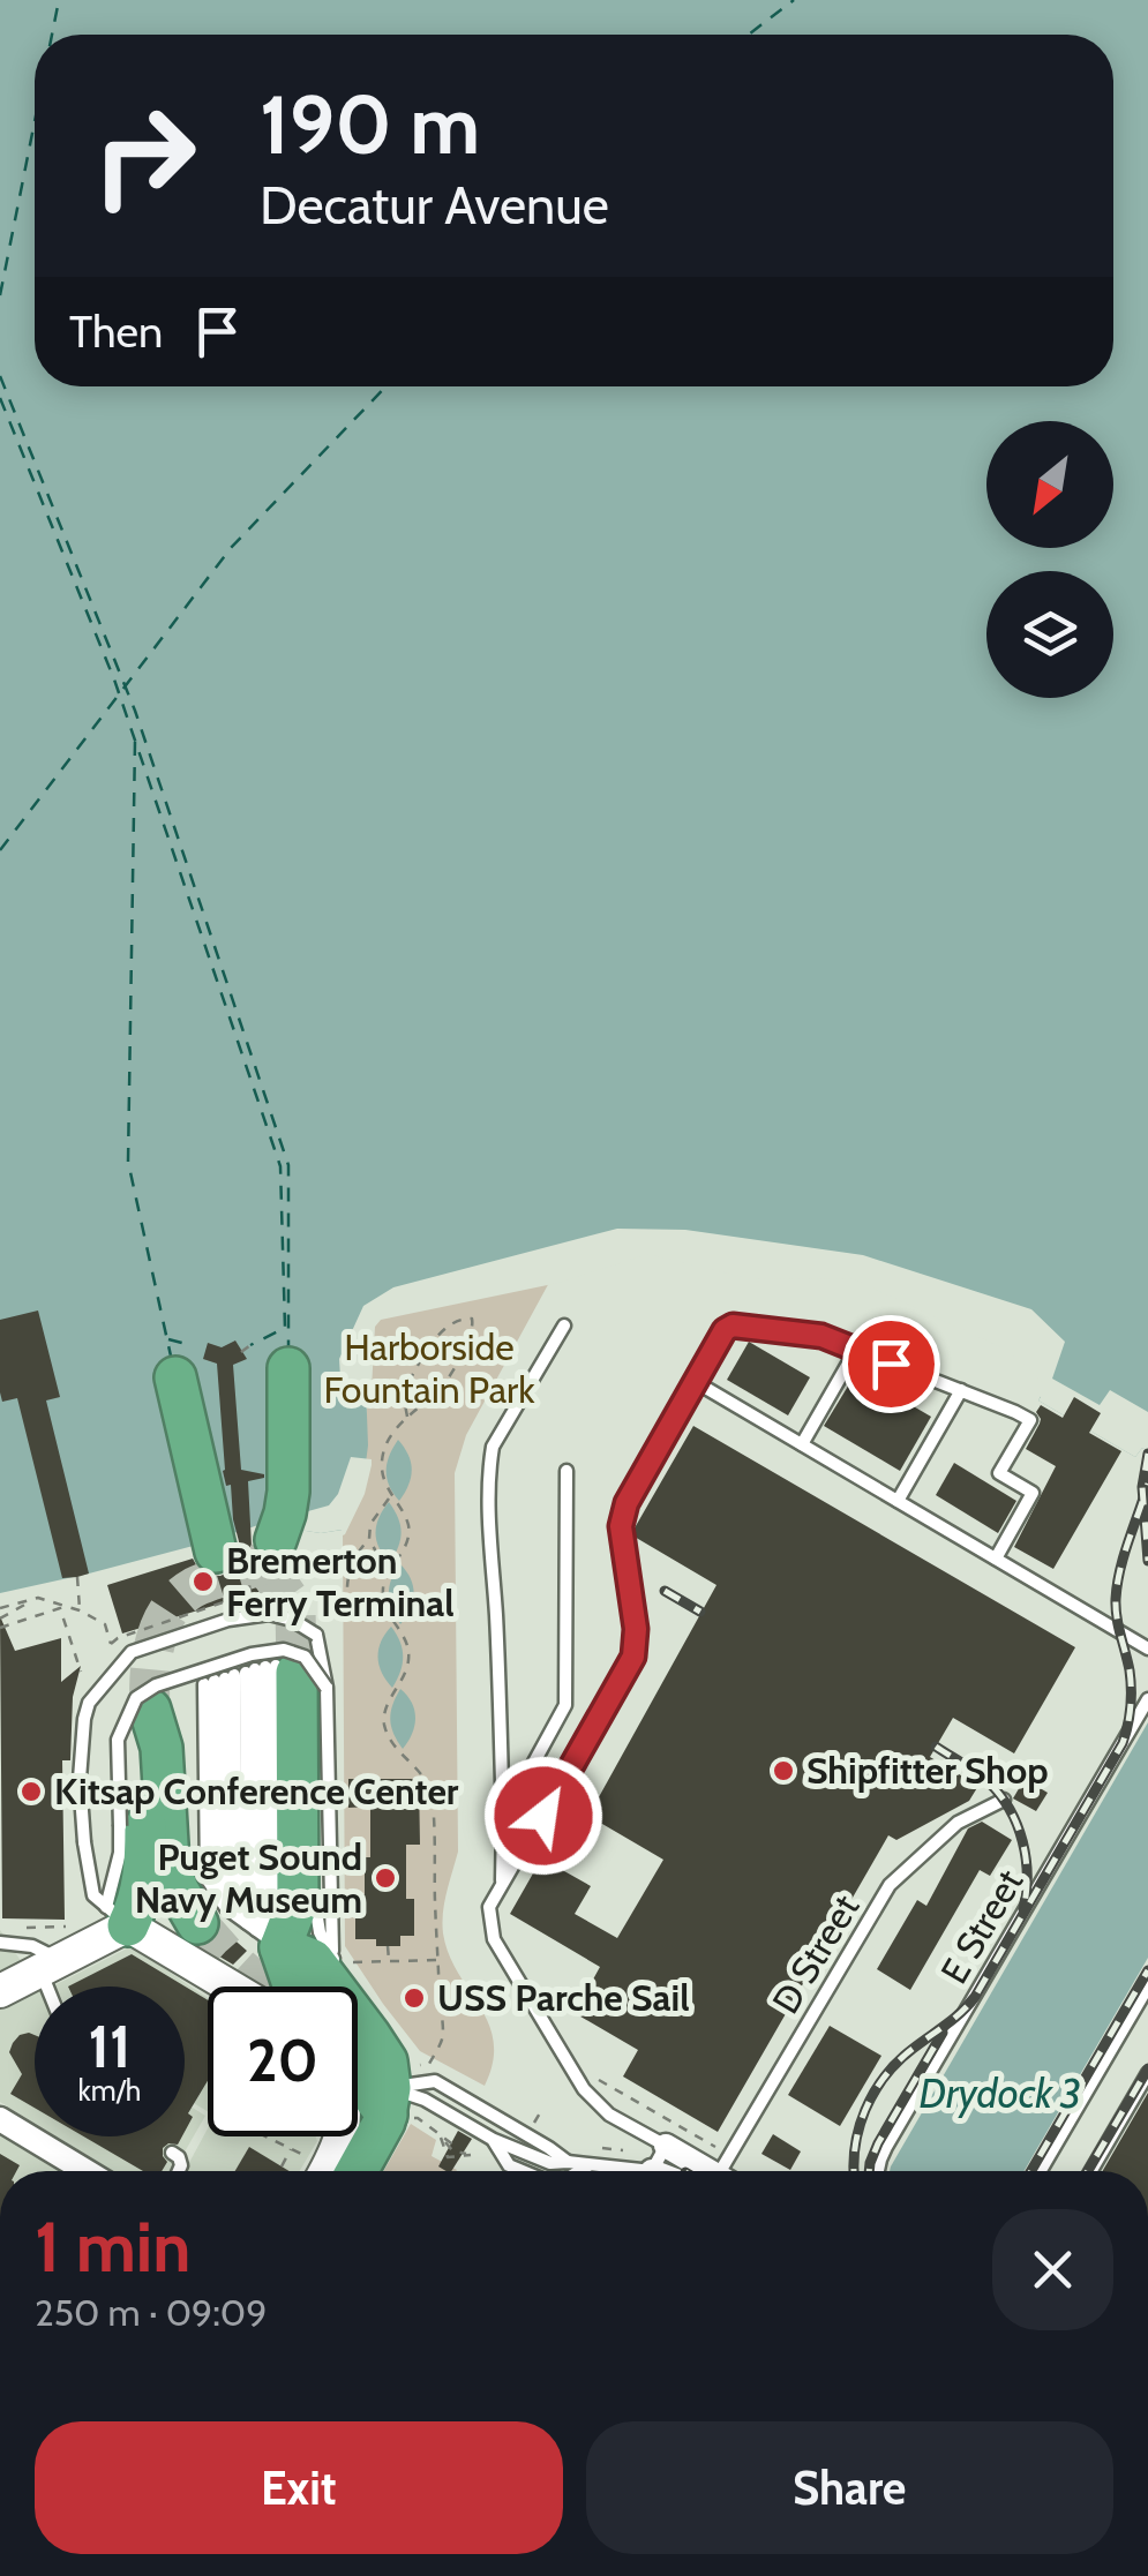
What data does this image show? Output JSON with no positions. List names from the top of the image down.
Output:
{
  "streets": {
    "lane": ["E Street", "D Street"]
  },
  "water": ["Drydock 3"],
  "parks": ["Harborside Fountain Park"],
  "places": [
    "Bremerton Ferry Terminal",
    "Shipfitter Shop",
    "Kitsap Conference Center",
    "Puget Sound Navy Museum",
    "USS Parche Sail"
  ],
  "north": "bottom left",
  "page": {
    "turn": ["190 m", "Decatur Avenue"],
    "then": "Then",
    "speed": "11 km/h",
    "limit": "20",
    "heading": ["1 min", "250 m · 09:09"],
    "buttons": ["Exit", "Share"]
  }
}
